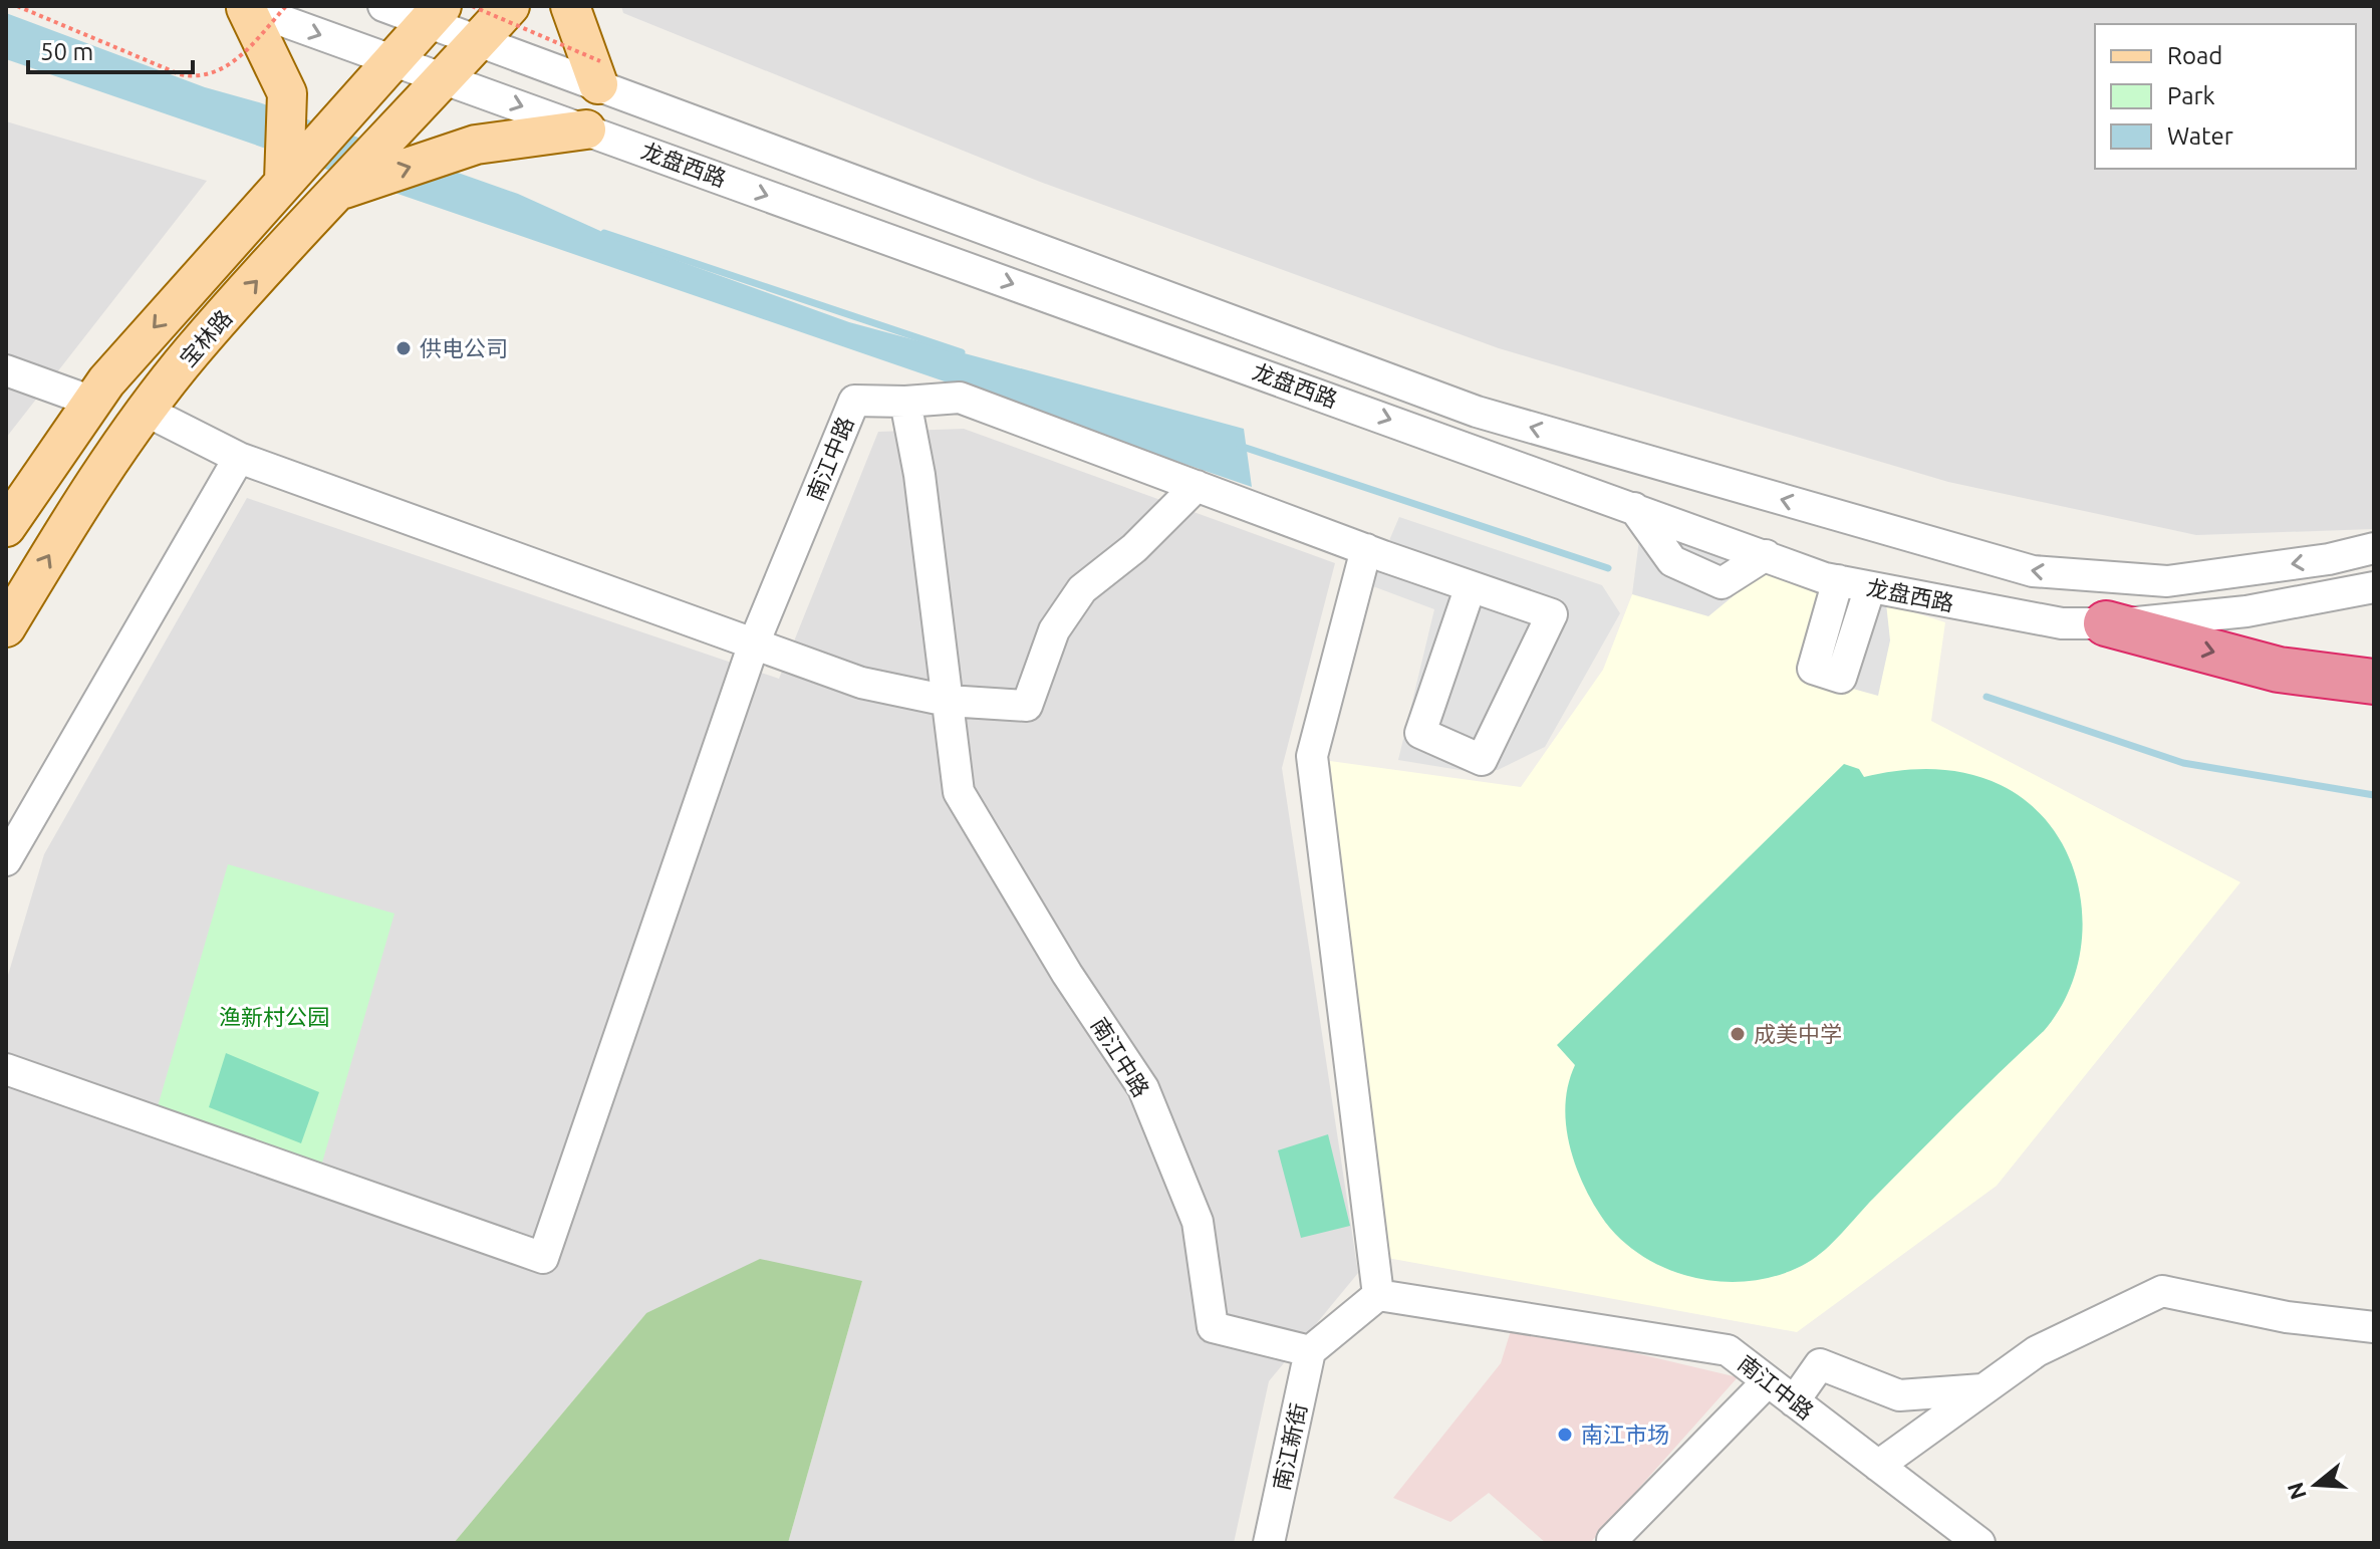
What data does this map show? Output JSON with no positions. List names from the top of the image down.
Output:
{
  "streets": {
    "main road": ["宝林路"],
    "street": ["龙盘西路", "南江中路", "南江新街"]
  },
  "crossings": [
    ["龙盘西路", "宝林路"],
    ["南江中路", "南江新街"]
  ],
  "parks": ["渔新村公园"],
  "places": ["供电公司", "成美中学", "南江市场"],
  "legend": ["Road", "Park", "Water"],
  "scale_bar": "50 m",
  "north": "left"
}
